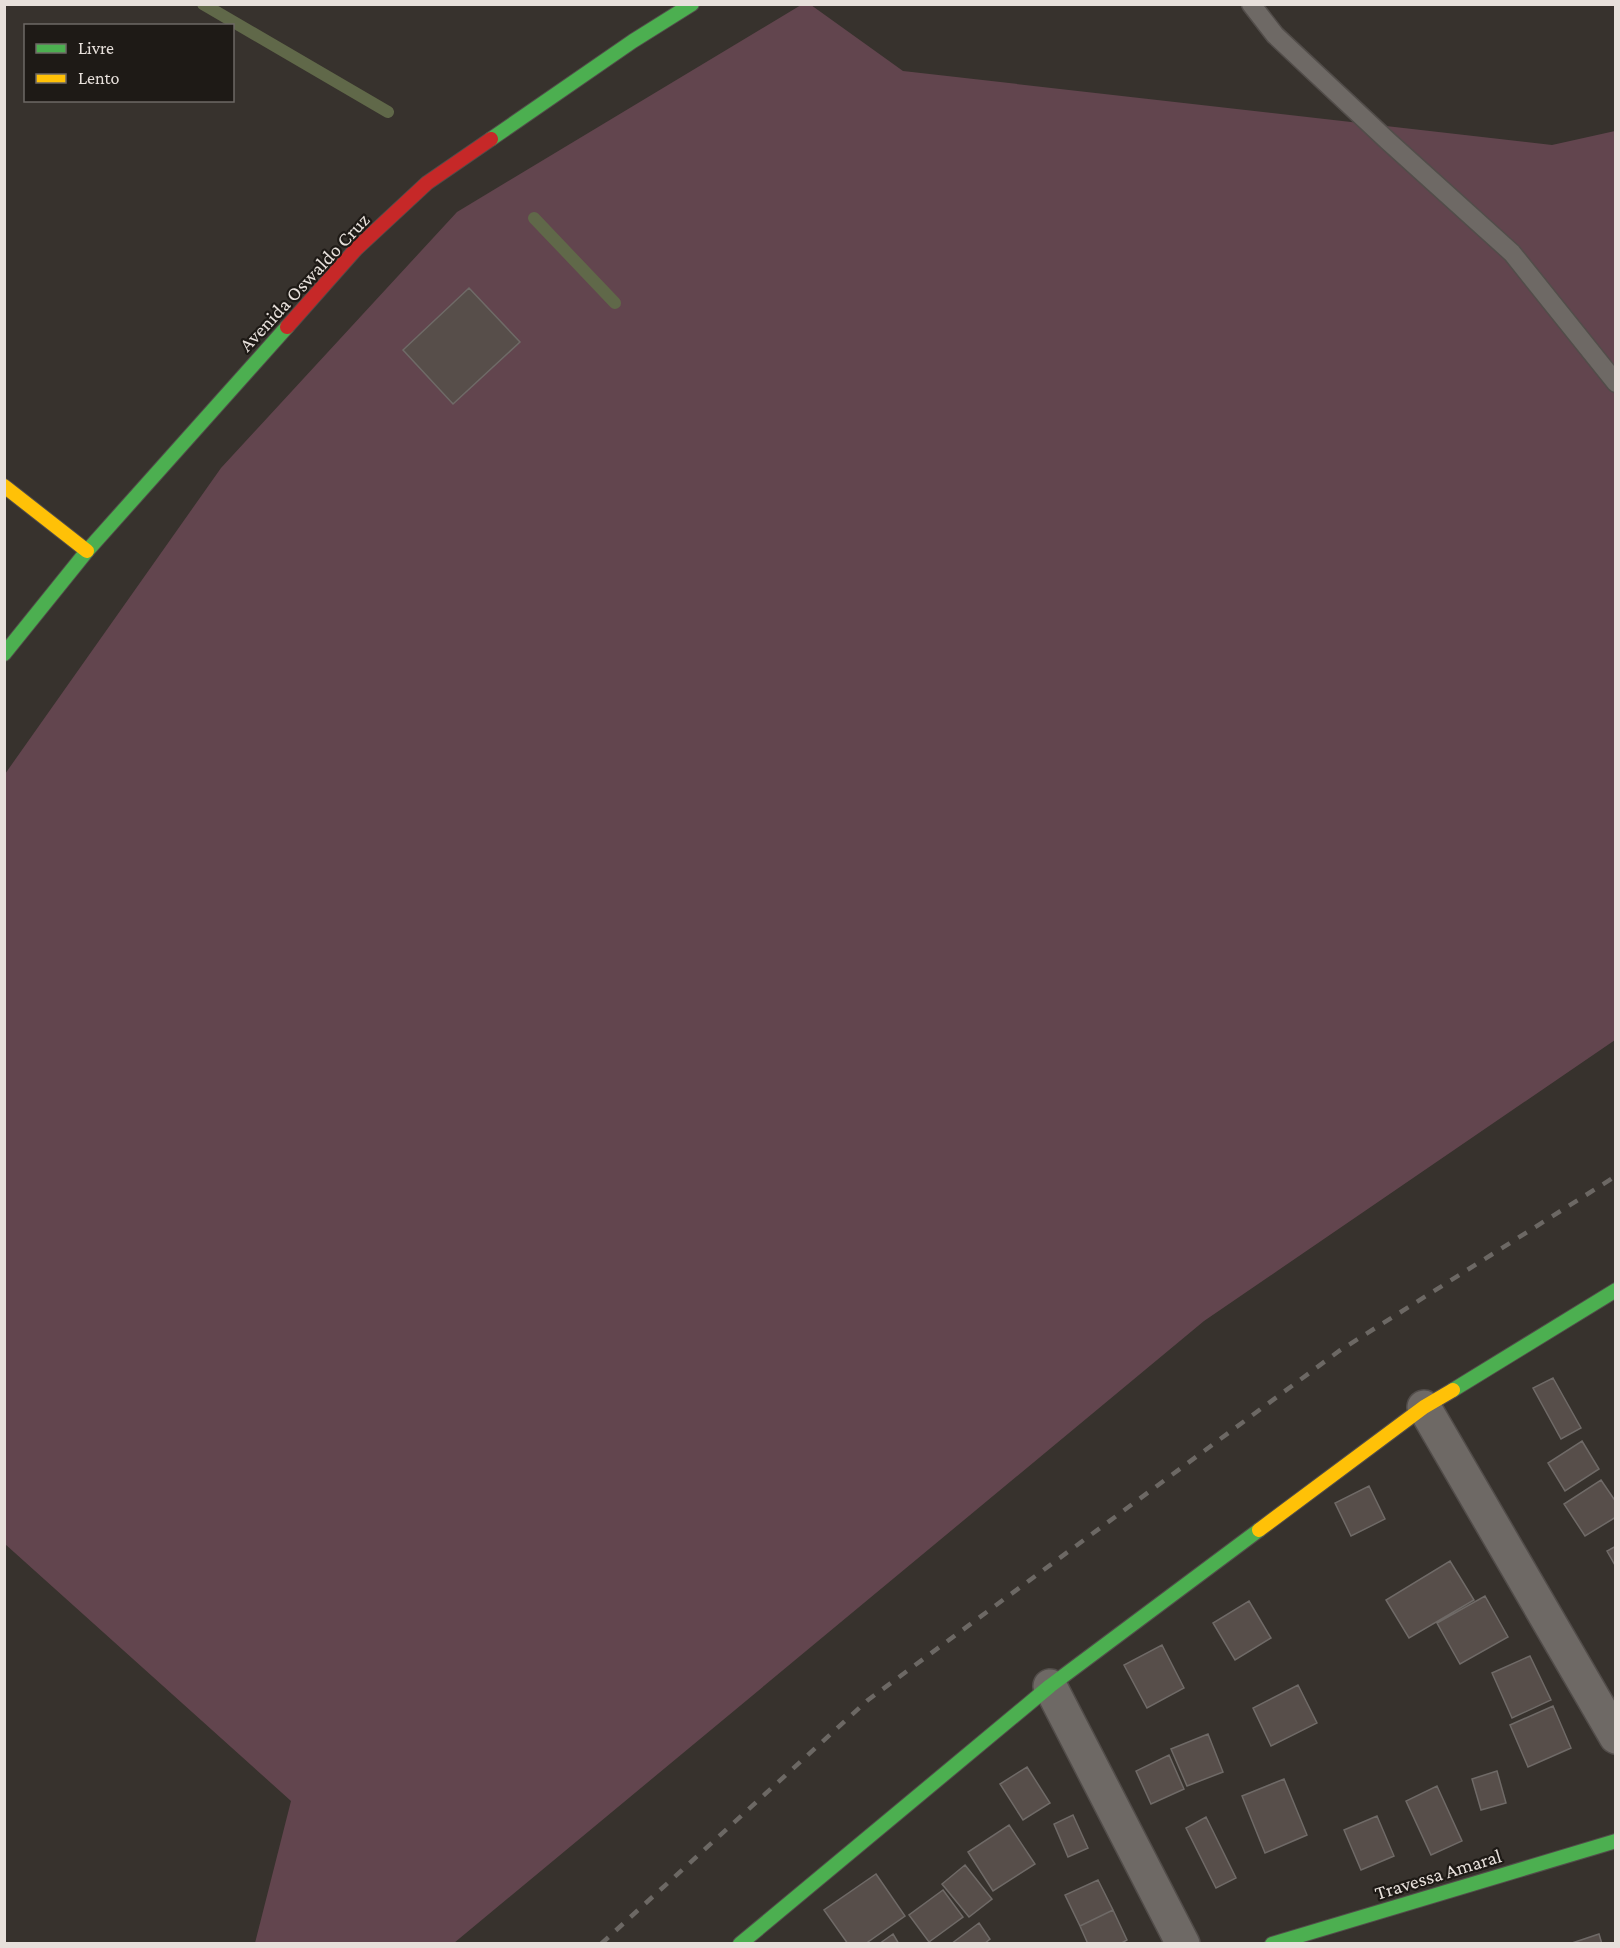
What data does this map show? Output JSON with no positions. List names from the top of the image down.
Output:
{
  "streets": {
    "street": ["Avenida Oswaldo Cruz", "Travessa Amaral"]
  },
  "legend": ["Livre", "Lento"]
}
